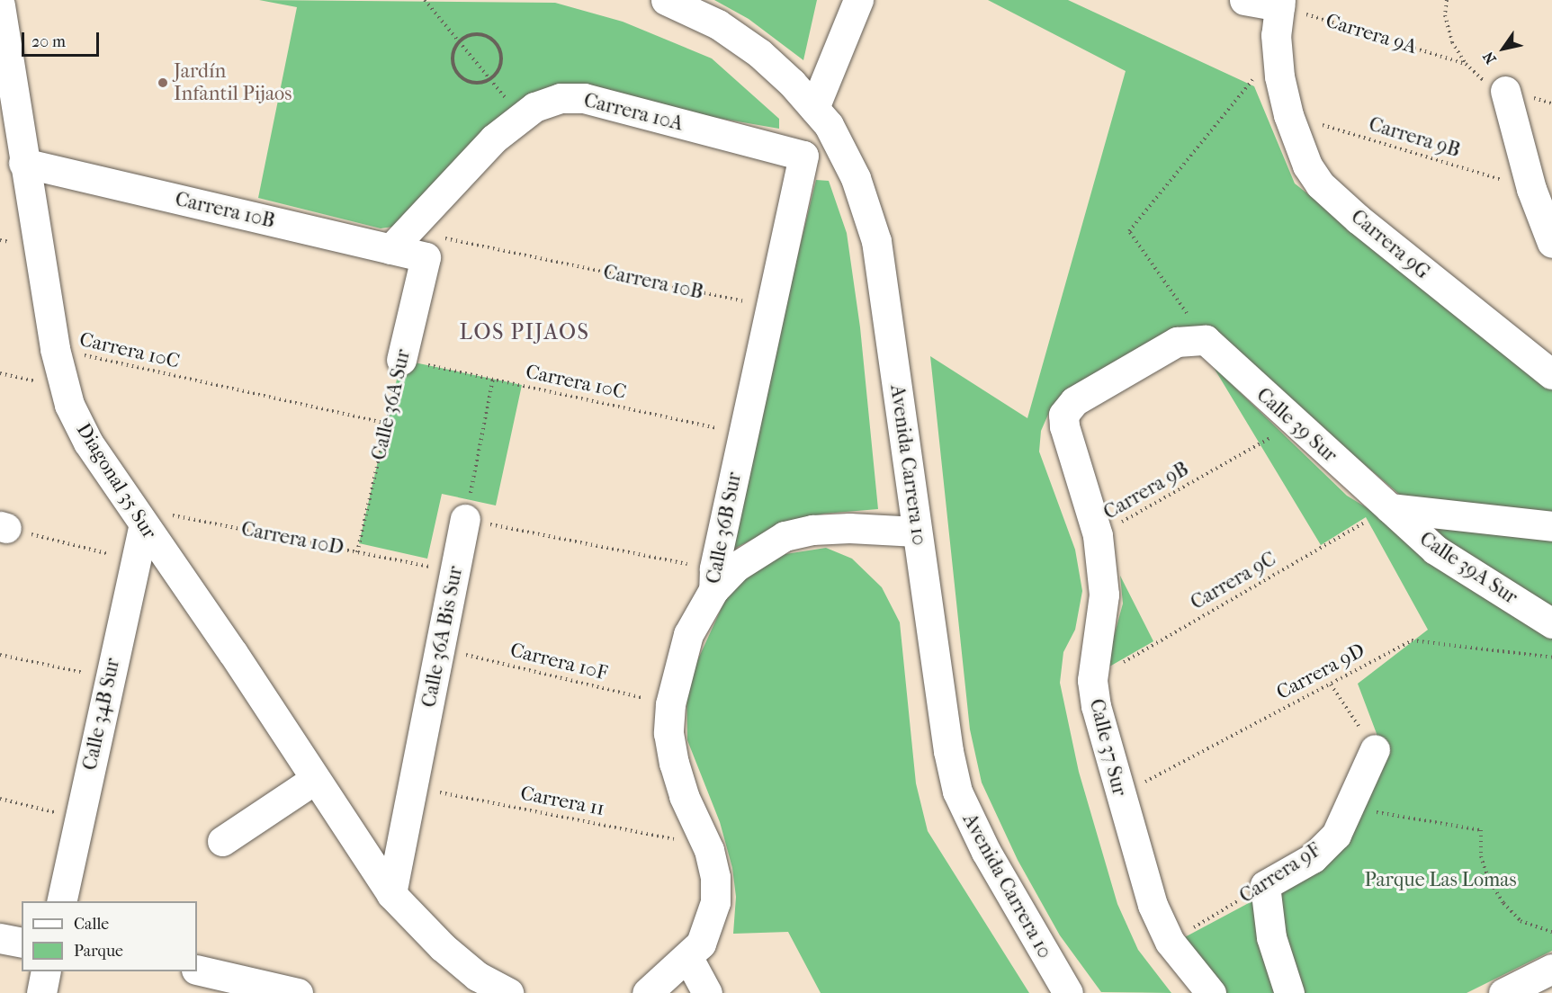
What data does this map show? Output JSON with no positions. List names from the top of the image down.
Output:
{
  "streets": {
    "street": [
      "Carrera 10A",
      "Carrera 10B",
      "Carrera 9G",
      "Calle 36A Sur",
      "Calle 39 Sur",
      "Avenida Carrera 10",
      "Diagonal 35 Sur",
      "Calle 36B Sur",
      "Calle 39A Sur",
      "Calle 36A Bis Sur",
      "Calle 34B Sur",
      "Calle 37 Sur",
      "Carrera 9F"
    ],
    "path": [
      "Carrera 9A",
      "Carrera 9B",
      "Carrera 10C",
      "Carrera 10D",
      "Carrera 9C",
      "Carrera 10F",
      "Carrera 9D",
      "Carrera 11"
    ]
  },
  "crossings": [
    ["Carrera 9A", "Carrera 9G"],
    ["Carrera 10A", "Carrera 10B"],
    ["Carrera 10A", "Calle 36B Sur"],
    ["Carrera 9B", "Carrera 9G"],
    ["Carrera 9B", "Calle 39 Sur"],
    ["Carrera 9B", "Calle 37 Sur"],
    ["Carrera 10B", "Calle 36A Sur"],
    ["Carrera 10B", "Diagonal 35 Sur"],
    ["Carrera 10B", "Calle 36B Sur"],
    ["Carrera 10C", "Calle 36A Sur"],
    ["Carrera 10C", "Diagonal 35 Sur"],
    ["Carrera 10C", "Calle 36B Sur"],
    ["Calle 36A Sur", "Carrera 10D"],
    ["Calle 39 Sur", "Calle 39A Sur"],
    ["Calle 39 Sur", "Carrera 9C"],
    ["Calle 39 Sur", "Calle 37 Sur"],
    ["Diagonal 35 Sur", "Calle 36A Bis Sur"],
    ["Diagonal 35 Sur", "Calle 34B Sur"],
    ["Calle 36B Sur", "Carrera 10F"],
    ["Calle 36B Sur", "Carrera 11"],
    ["Carrera 10D", "Calle 36A Bis Sur"],
    ["Calle 39A Sur", "Carrera 9C"],
    ["Carrera 9C", "Calle 37 Sur"],
    ["Calle 36A Bis Sur", "Carrera 10F"],
    ["Calle 36A Bis Sur", "Carrera 11"],
    ["Carrera 9D", "Calle 37 Sur"],
    ["Calle 37 Sur", "Carrera 9F"]
  ],
  "districts": ["LOS PIJAOS"],
  "parks": ["Parque Las Lomas"],
  "places": ["Jardín Infantil Pijaos"],
  "legend": ["Calle", "Parque"],
  "scale_bar": "20 m",
  "north": "bottom left"
}
